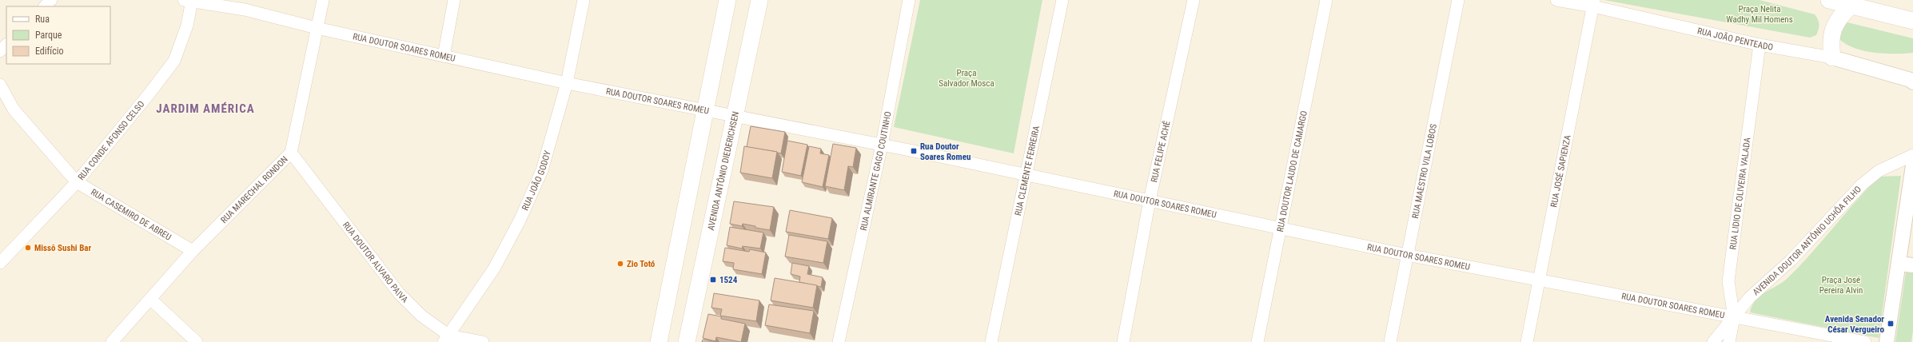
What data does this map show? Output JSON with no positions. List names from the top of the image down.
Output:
{
  "streets": {
    "main road": ["AVENIDA ANTÔNIO DIEDERICHSEN"],
    "street": [
      "RUA JOÃO PENTEADO",
      "RUA DOUTOR SOARES ROMEU",
      "RUA CONDE AFONSO CELSO",
      "RUA FELIPE ACHÊ",
      "RUA ALMIRANTE GAGO COUTINHO",
      "RUA CLEMENTE FERREIRA",
      "RUA DOUTOR LAUDO DE CAMARGO",
      "RUA MAESTRO VILA LOBOS",
      "RUA JOSÉ SAPIENZA",
      "RUA JOÃO GODOY",
      "RUA MARECHAL RONDON",
      "RUA LIDIO DE OLIVEIRA VALADA",
      "RUA CASEMIRO DE ABREU",
      "AVENIDA DOUTOR ANTÔNIO UCHÔA FILHO",
      "RUA DOUTOR ALVARO PAIVA"
    ]
  },
  "crossings": [
    ["RUA JOÃO PENTEADO", "RUA JOSÉ SAPIENZA"],
    ["RUA JOÃO PENTEADO", "RUA LIDIO DE OLIVEIRA VALADA"],
    ["RUA DOUTOR SOARES ROMEU", "RUA CONDE AFONSO CELSO"],
    ["RUA DOUTOR SOARES ROMEU", "RUA FELIPE ACHÊ"],
    ["RUA DOUTOR SOARES ROMEU", "AVENIDA ANTÔNIO DIEDERICHSEN"],
    ["RUA DOUTOR SOARES ROMEU", "RUA ALMIRANTE GAGO COUTINHO"],
    ["RUA DOUTOR SOARES ROMEU", "RUA CLEMENTE FERREIRA"],
    ["RUA DOUTOR SOARES ROMEU", "RUA DOUTOR LAUDO DE CAMARGO"],
    ["RUA DOUTOR SOARES ROMEU", "RUA MAESTRO VILA LOBOS"],
    ["RUA DOUTOR SOARES ROMEU", "RUA JOSÉ SAPIENZA"],
    ["RUA DOUTOR SOARES ROMEU", "RUA JOÃO GODOY"],
    ["RUA DOUTOR SOARES ROMEU", "RUA MARECHAL RONDON"],
    ["RUA DOUTOR SOARES ROMEU", "RUA LIDIO DE OLIVEIRA VALADA"],
    ["RUA DOUTOR SOARES ROMEU", "AVENIDA DOUTOR ANTÔNIO UCHÔA FILHO"],
    ["RUA CONDE AFONSO CELSO", "RUA CASEMIRO DE ABREU"],
    ["RUA JOÃO GODOY", "RUA DOUTOR ALVARO PAIVA"],
    ["RUA MARECHAL RONDON", "RUA CASEMIRO DE ABREU"],
    ["RUA MARECHAL RONDON", "RUA DOUTOR ALVARO PAIVA"],
    ["RUA LIDIO DE OLIVEIRA VALADA", "AVENIDA DOUTOR ANTÔNIO UCHÔA FILHO"]
  ],
  "districts": ["JARDIM AMÉRICA"],
  "parks": ["Praça Nelita Wadhy Mil Homens", "Praça Salvador Mosca", "Praça José Pereira Alvin"],
  "places": {
    "transit": ["Rua Doutor Soares Romeu", "1524", "Avenida Senador César Vergueiro"],
    "other": ["Missô Sushi Bar", "Zio Totó"]
  },
  "legend": ["Rua", "Parque", "Edifício"]
}
